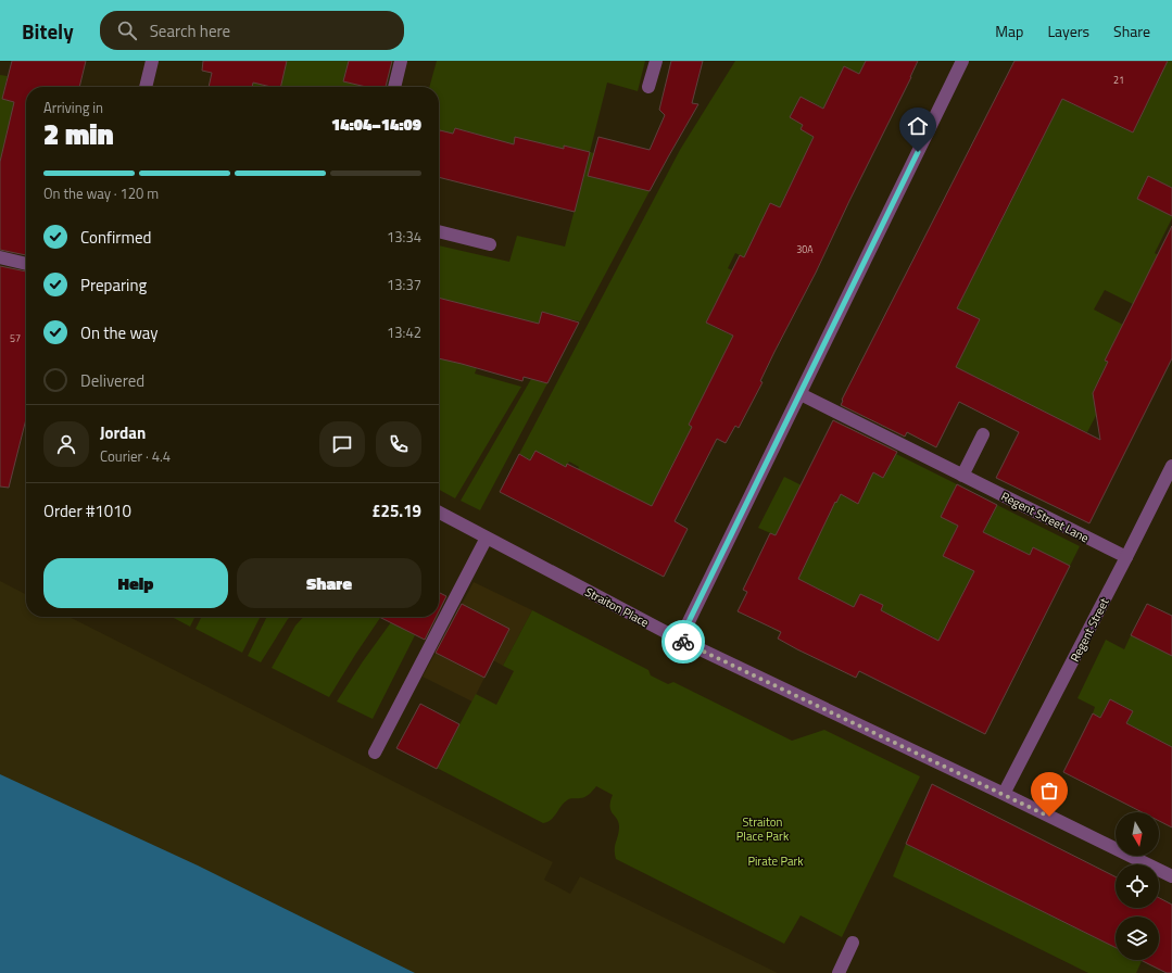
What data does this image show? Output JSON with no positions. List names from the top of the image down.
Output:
{
  "streets": {
    "street": ["Regent Street Lane", "Straiton Place", "Regent Street"]
  },
  "crossings": [
    ["Regent Street Lane", "Regent Street"],
    ["Straiton Place", "Regent Street"]
  ],
  "parks": ["Straiton Place Park", "Pirate Park"],
  "house_numbers": ["21", "30A", "57"],
  "north": "bottom",
  "page": {
    "header": "Bitely",
    "search": "Search here",
    "nav": ["Map", "Layers", "Share"],
    "heading": ["2 min", "Arriving in", "14:04–14:09"],
    "panel": [
      "Jordan",
      "Courier · 4.4",
      "Order #1010",
      "£25.19"
    ],
    "bar": "On the way · 120 m",
    "list": [
      ["Confirmed", "13:34"],
      ["Preparing", "13:37"],
      ["On the way", "13:42"],
      "Delivered"
    ],
    "buttons": ["Help", "Share"]
  }
}
